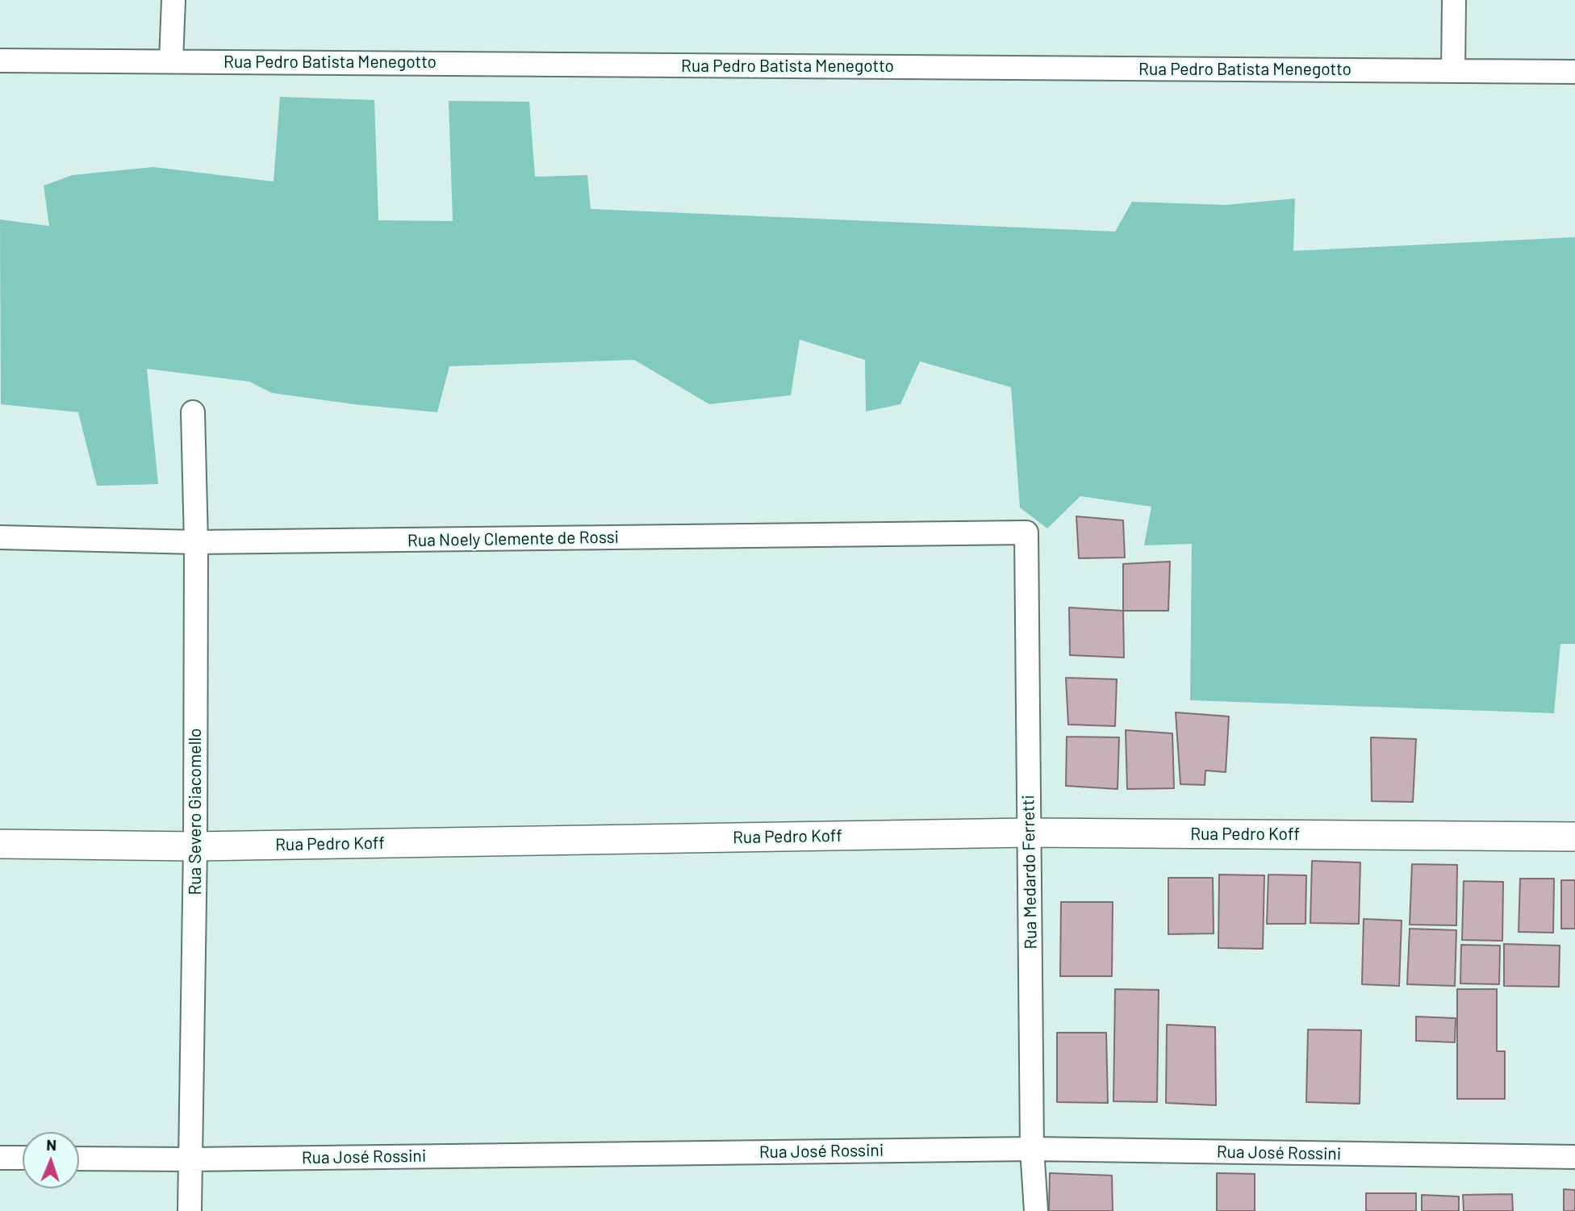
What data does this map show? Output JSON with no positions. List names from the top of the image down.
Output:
{
  "streets": {
    "street": [
      "Rua Pedro Batista Menegotto",
      "Rua Noely Clemente de Rossi",
      "Rua Severo Giacomello",
      "Rua Pedro Koff",
      "Rua Medardo Ferretti",
      "Rua José Rossini"
    ]
  },
  "crossings": [
    ["Rua Noely Clemente de Rossi", "Rua Severo Giacomello"],
    ["Rua Noely Clemente de Rossi", "Rua Medardo Ferretti"],
    ["Rua Severo Giacomello", "Rua Pedro Koff"],
    ["Rua Severo Giacomello", "Rua José Rossini"],
    ["Rua Pedro Koff", "Rua Medardo Ferretti"],
    ["Rua Medardo Ferretti", "Rua José Rossini"]
  ],
  "north": "top"
}
